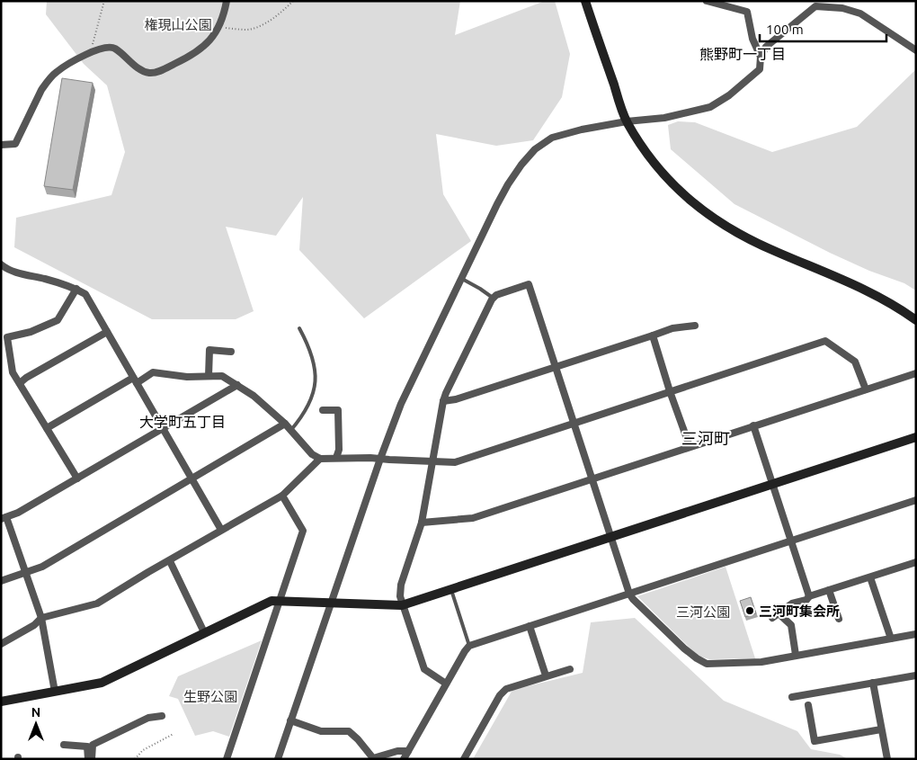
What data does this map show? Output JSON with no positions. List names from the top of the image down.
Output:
{
  "districts": ["熊野町一丁目", "大学町五丁目", "三河町"],
  "parks": ["権現山公園", "三河公園", "生野公園"],
  "places": ["三河町集会所"],
  "scale_bar": "100 m",
  "north": "top"
}
